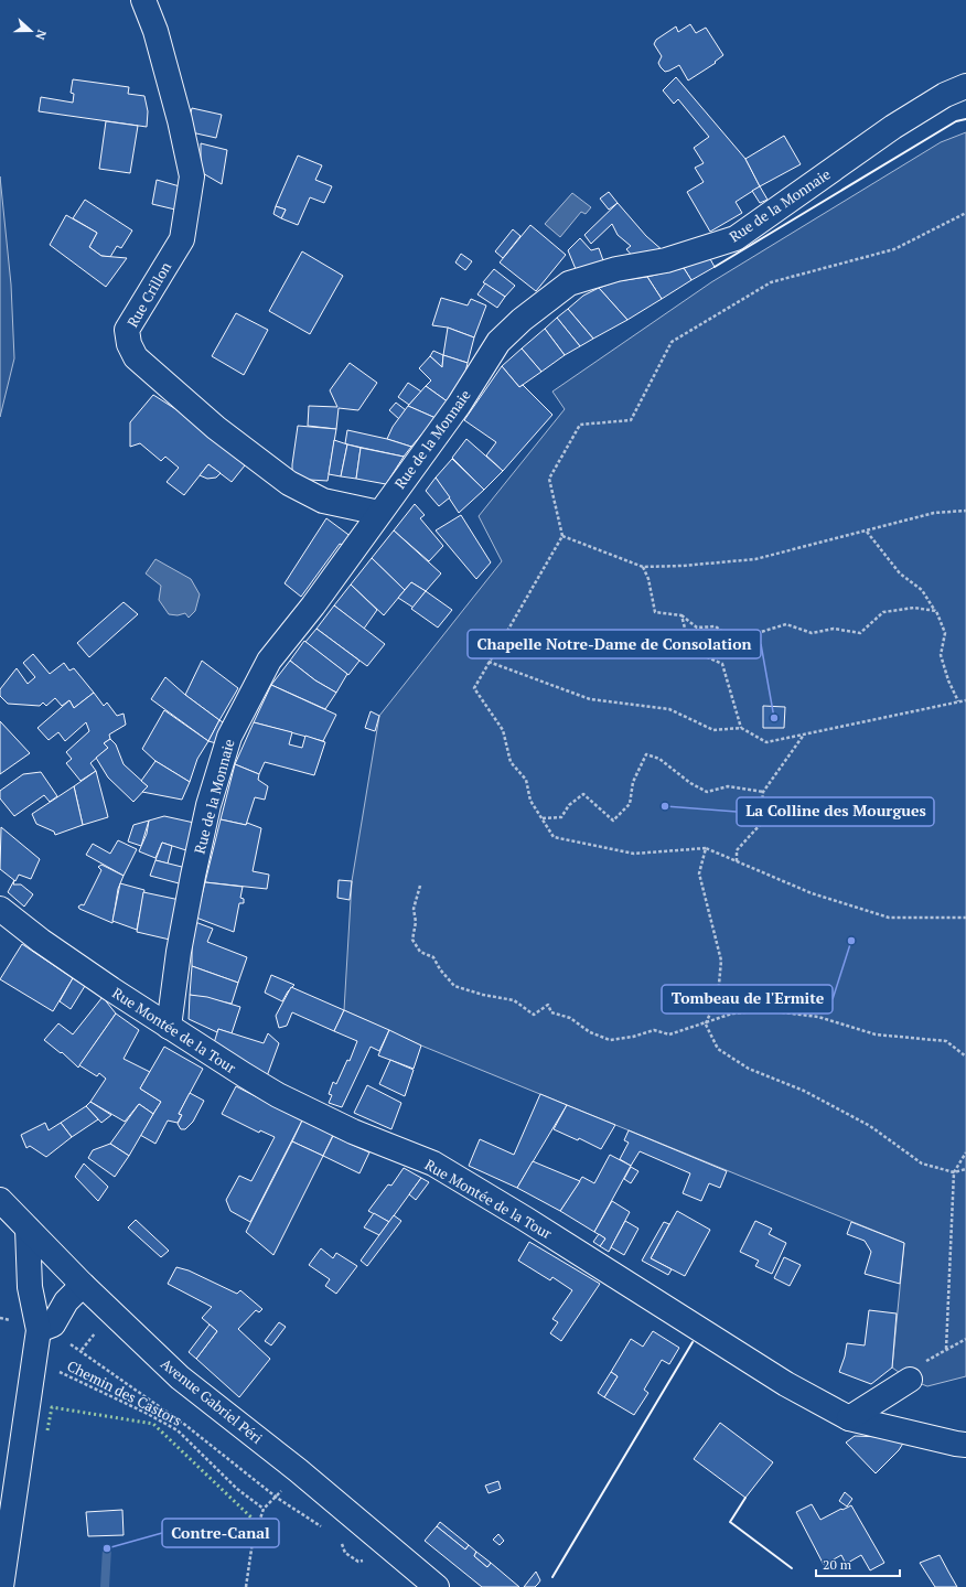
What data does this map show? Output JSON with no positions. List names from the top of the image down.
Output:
{
  "streets": {
    "street": [
      "Rue de la Monnaie",
      "Rue Crillon",
      "Rue Montée de la Tour",
      "Avenue Gabriel Péri"
    ],
    "path": ["Chemin des Castors"]
  },
  "crossings": [
    ["Rue de la Monnaie", "Rue Crillon"],
    ["Rue de la Monnaie", "Rue Montée de la Tour"]
  ],
  "places": [
    "Chapelle Notre-Dame de Consolation",
    "La Colline des Mourgues",
    "Tombeau de l'Ermite",
    "Contre-Canal"
  ],
  "scale_bar": "20 m",
  "north": "right"
}
